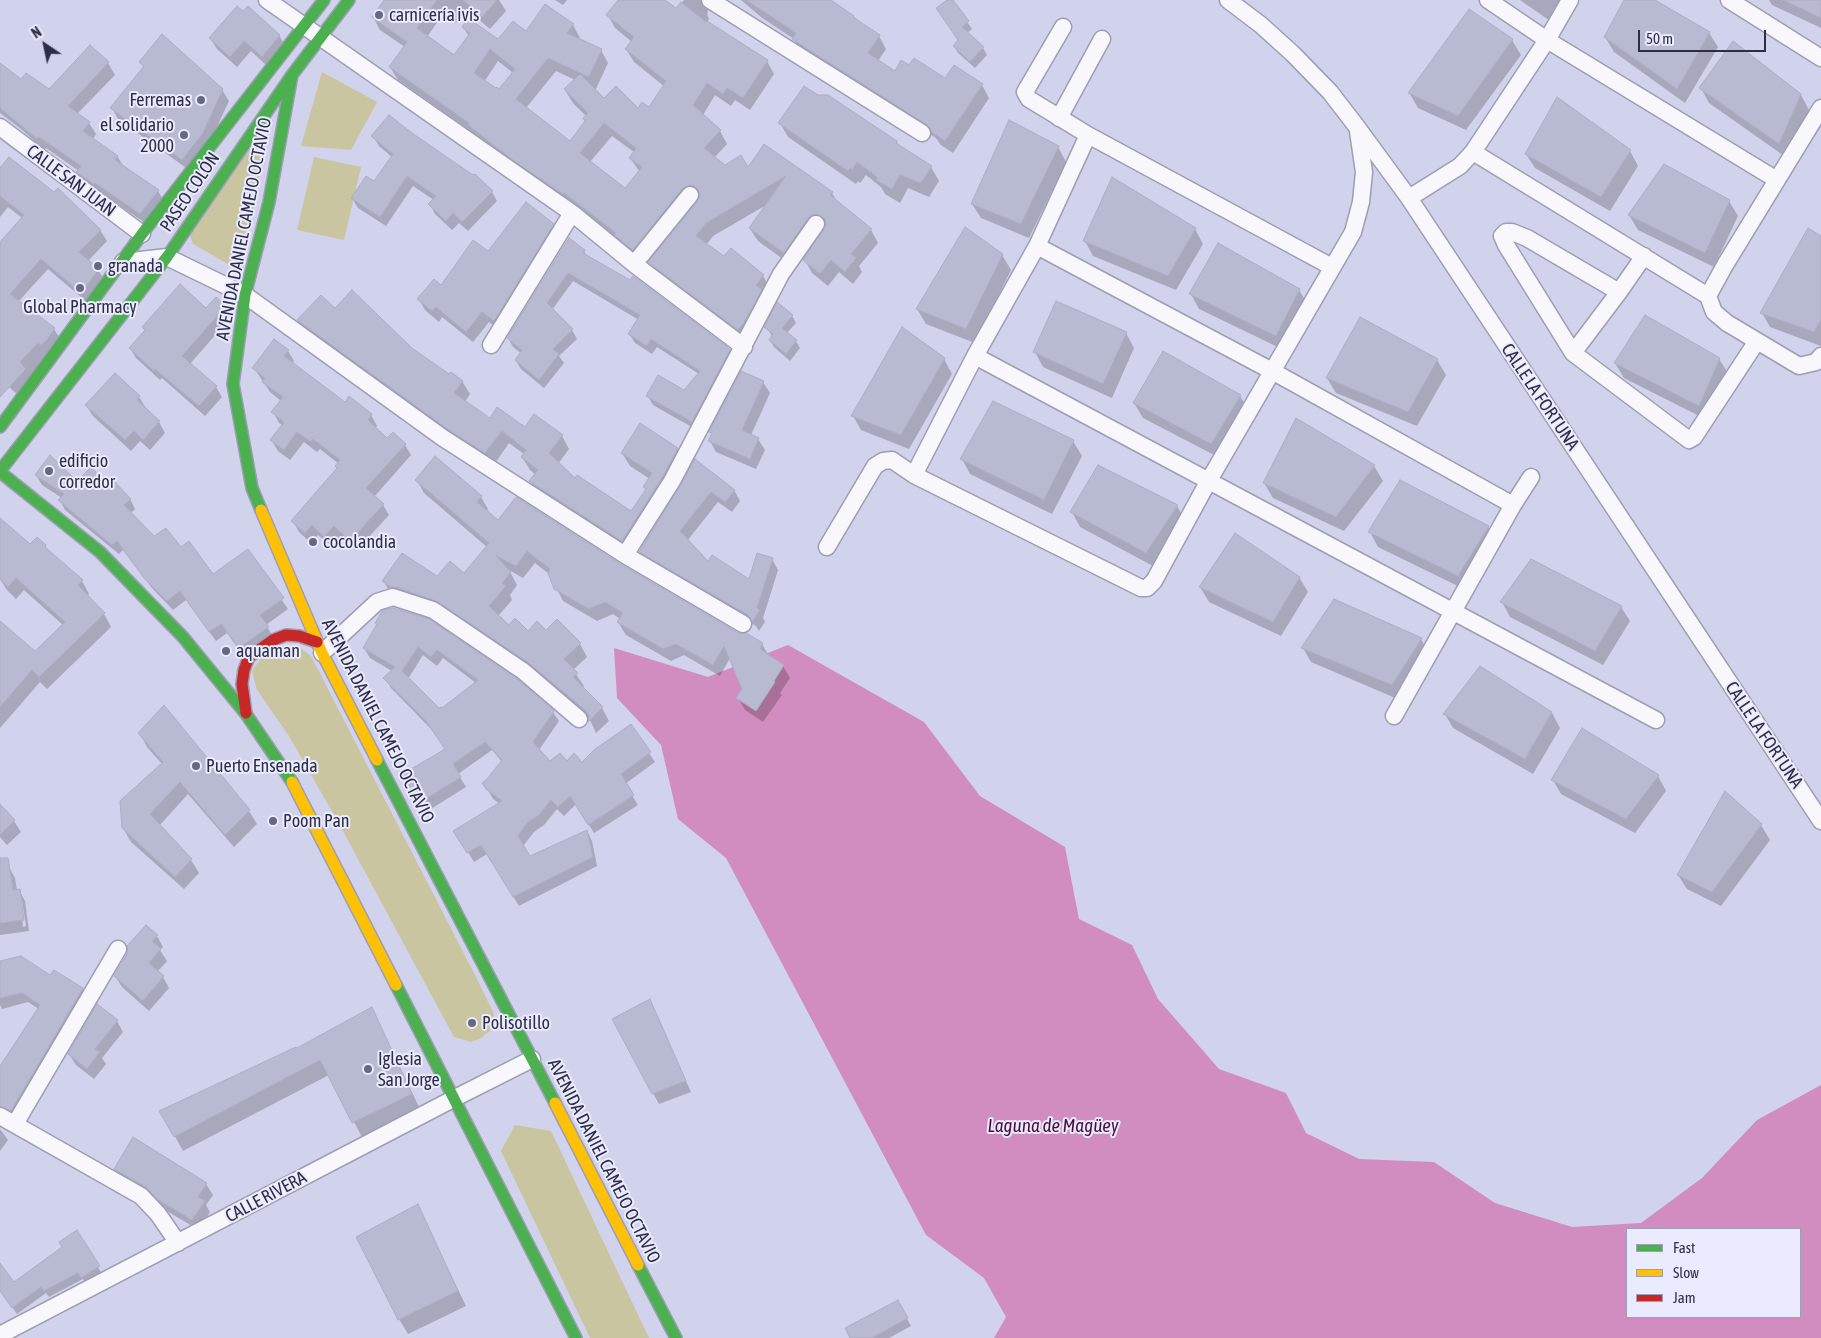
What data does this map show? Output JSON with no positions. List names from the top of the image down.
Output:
{
  "streets": {
    "main road": ["PASEO COLÓN", "AVENIDA DANIEL CAMEJO OCTAVIO"],
    "street": ["CALLE SAN JUAN", "CALLE LA FORTUNA", "CALLE RIVERA"]
  },
  "crossings": [
    ["CALLE SAN JUAN", "PASEO COLÓN"],
    ["PASEO COLÓN", "AVENIDA DANIEL CAMEJO OCTAVIO"],
    ["AVENIDA DANIEL CAMEJO OCTAVIO", "CALLE RIVERA"]
  ],
  "water": ["Laguna de Magüey"],
  "places": [
    "carnicería ivis",
    "Ferremas",
    "el solidario 2000",
    "granada",
    "Global Pharmacy",
    "edificio corredor",
    "cocolandia",
    "aquaman",
    "Puerto Ensenada",
    "Poom Pan",
    "Polisotillo",
    "Iglesia San Jorge"
  ],
  "legend": ["Fast", "Slow", "Jam"],
  "scale_bar": "50 m",
  "north": "top left"
}
